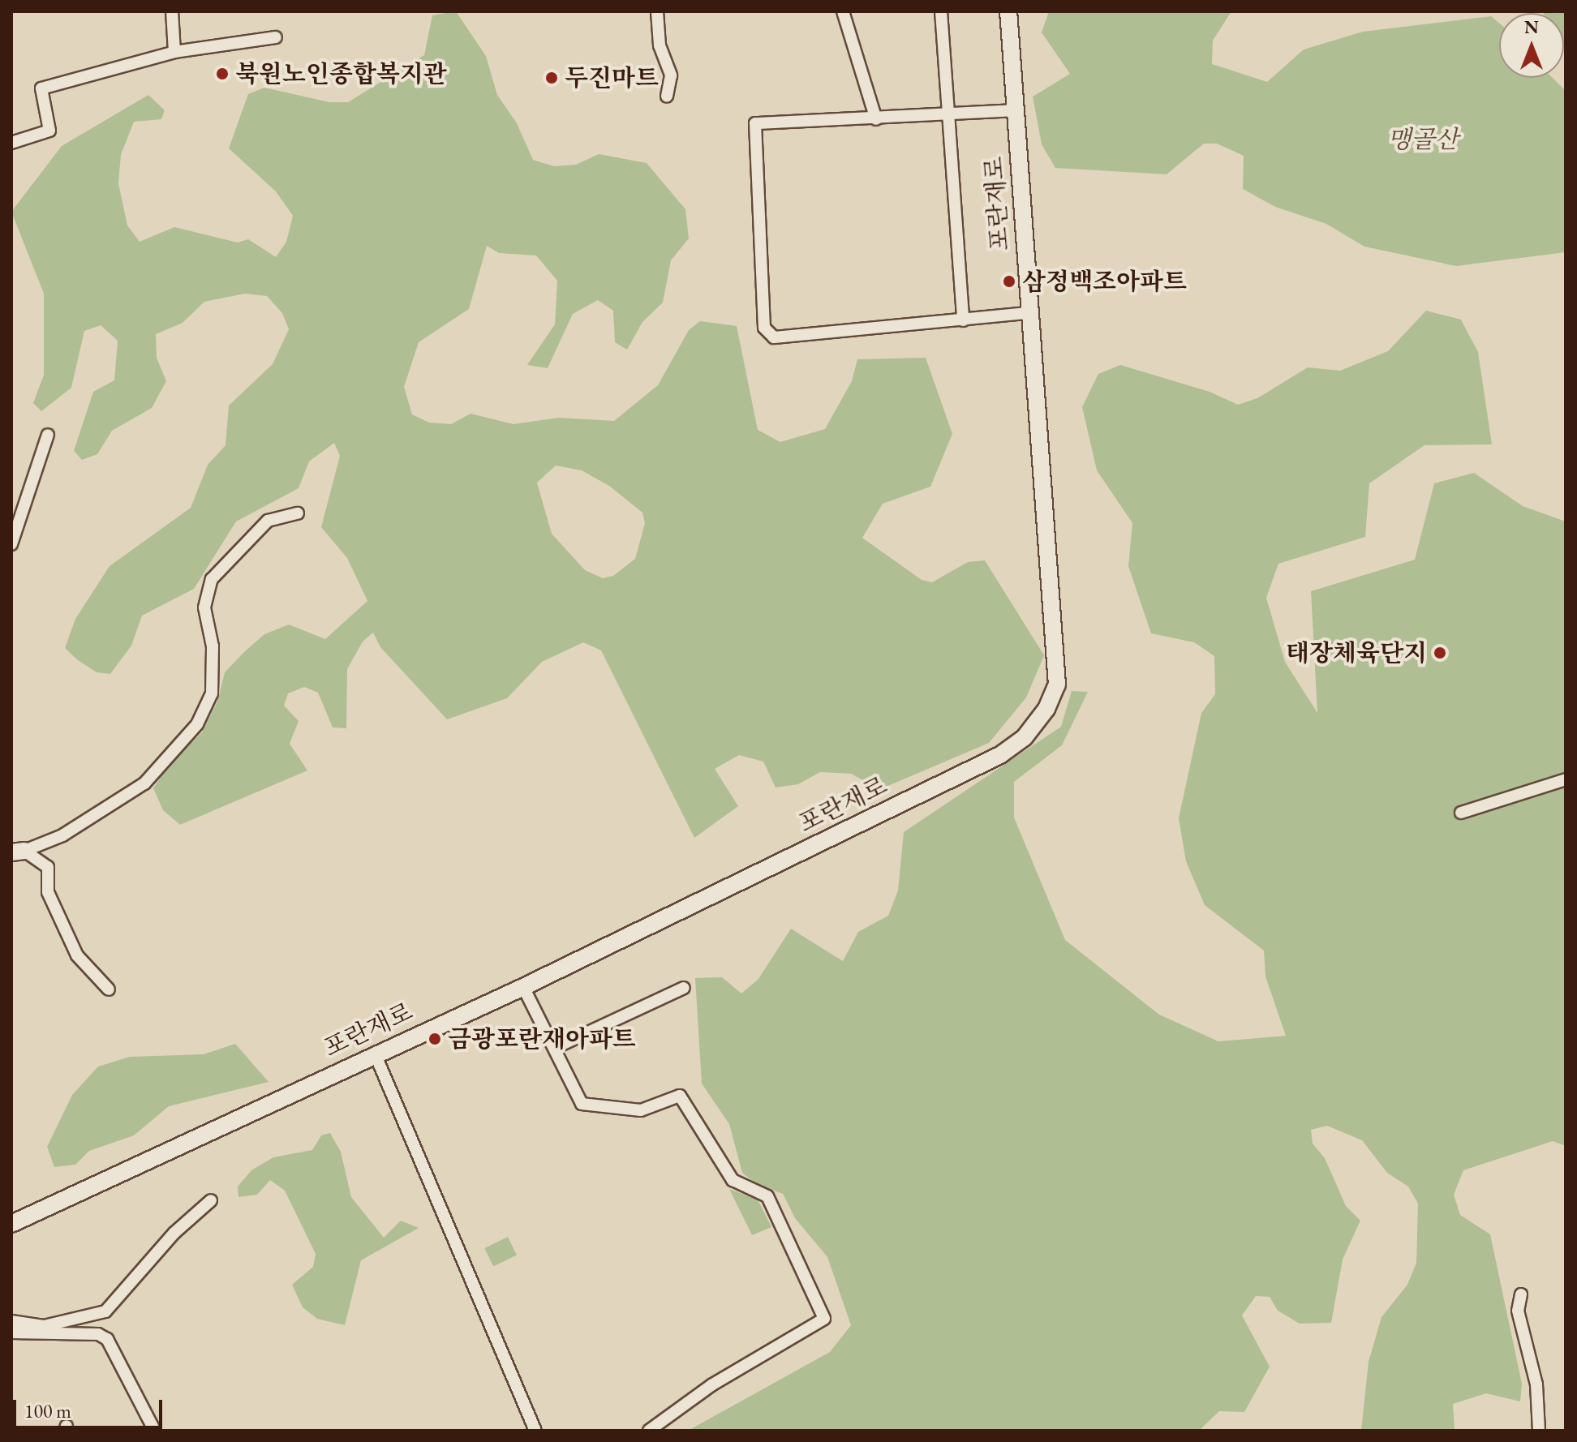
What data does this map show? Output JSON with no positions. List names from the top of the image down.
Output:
{
  "streets": {
    "street": ["포란재로"]
  },
  "parks": ["맹골산"],
  "places": [
    "북원노인종합복지관",
    "두진마트",
    "삼정백조아파트",
    "태장체육단지",
    "금광포란재아파트"
  ],
  "scale_bar": "100 m",
  "north": "top"
}
